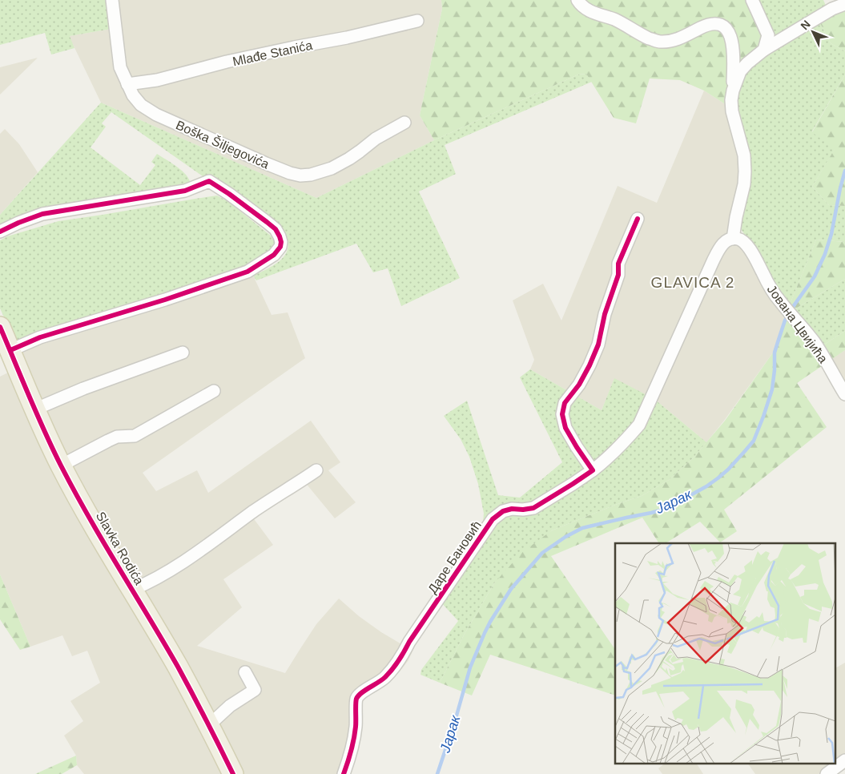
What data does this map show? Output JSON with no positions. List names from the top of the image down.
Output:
{
  "streets": {
    "main road": ["Slavka Rodića"],
    "street": [
      "Mlađe Stanića",
      "Boška Šiljegovića",
      "Јована Цвијића",
      "Даре Бановић"
    ]
  },
  "crossings": [
    ["Mlađe Stanića", "Boška Šiljegovića"],
    ["Јована Цвијића", "Даре Бановић"]
  ],
  "districts": ["GLAVICA 2"],
  "water": ["Јарак"],
  "north": "top left"
}
